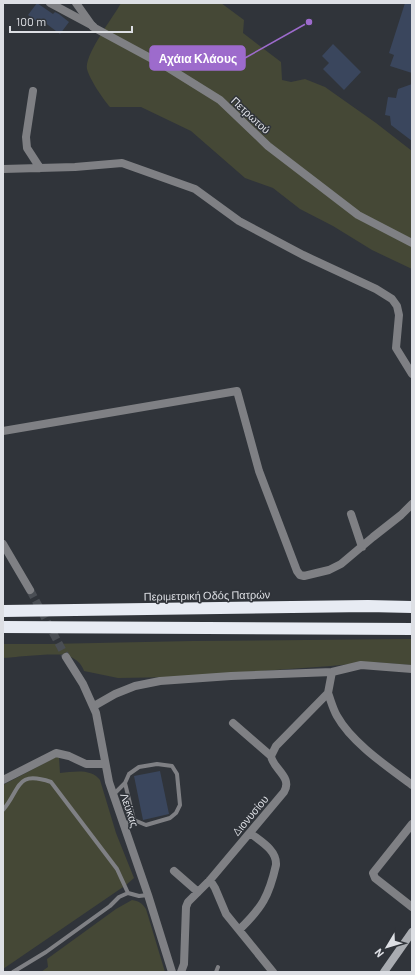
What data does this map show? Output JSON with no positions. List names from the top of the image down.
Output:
{
  "streets": {
    "highway": ["Περιμετρική Οδός Πατρών"],
    "street": ["Πετρωτού", "Λεύκας", "Διονυσίου"]
  },
  "places": ["Αχάια Κλάους"],
  "scale_bar": "100 m",
  "north": "bottom left"
}
